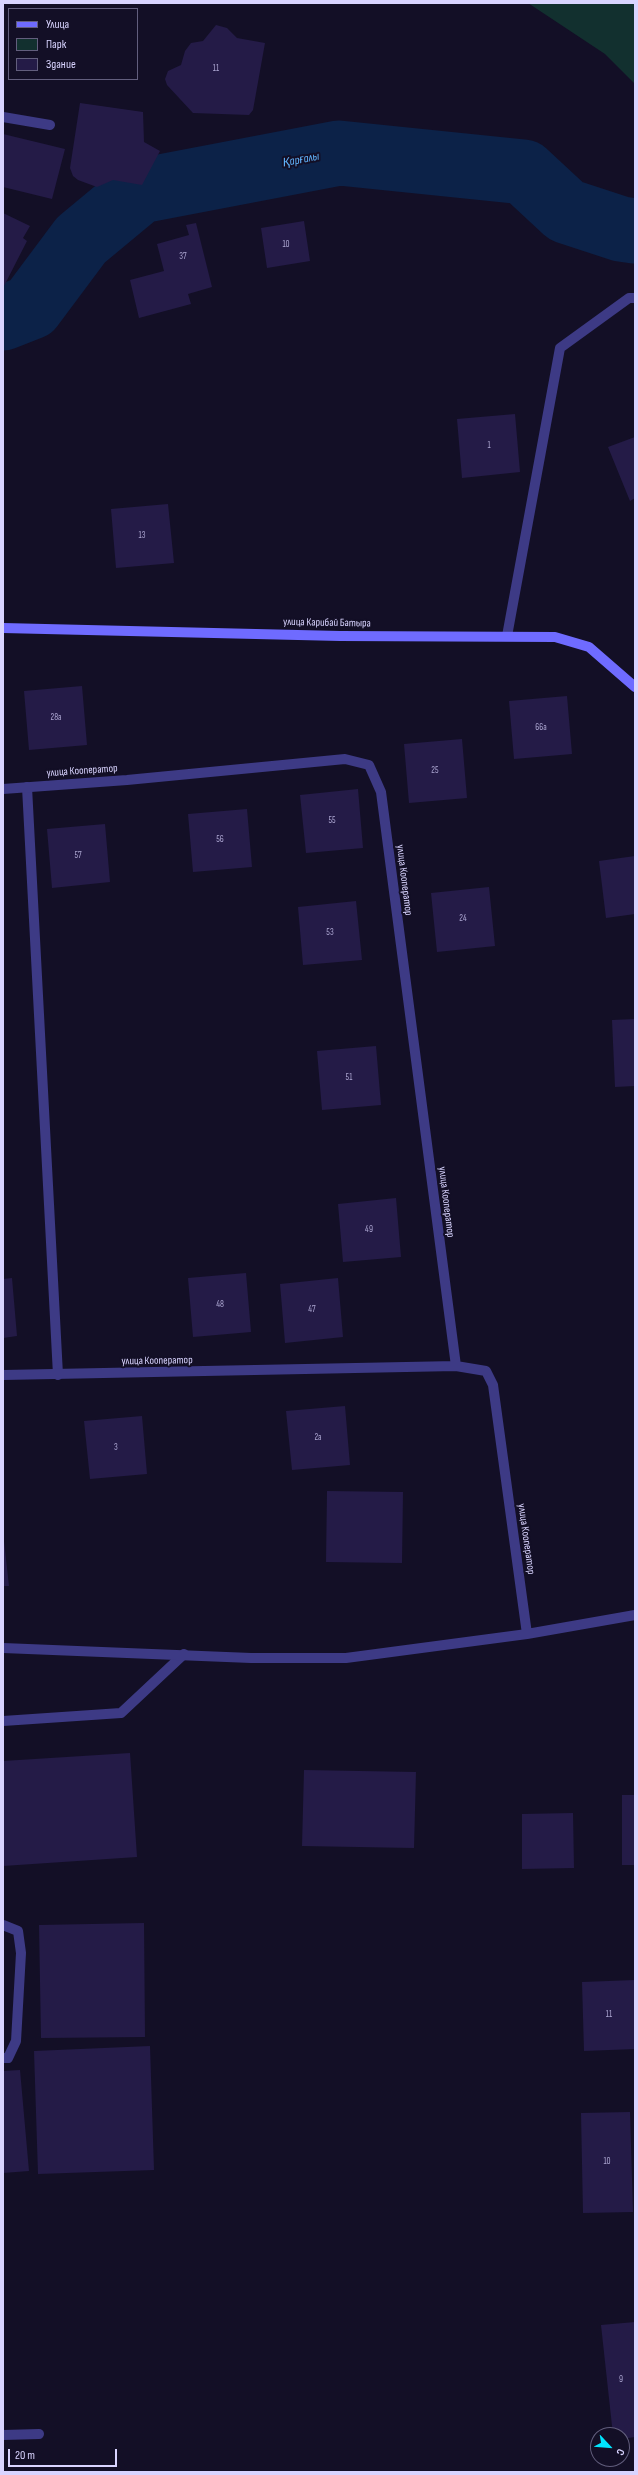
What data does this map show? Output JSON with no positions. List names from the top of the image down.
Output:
{
  "streets": {
    "street": ["улица Карибай Батыра", "улица Кооператор"]
  },
  "water": ["Қарғалы"],
  "house_numbers": [
    "11",
    "10",
    "37",
    "1",
    "13",
    "28а",
    "66а",
    "25",
    "55",
    "56",
    "57",
    "24",
    "53",
    "51",
    "49",
    "48",
    "47",
    "2а",
    "3",
    "11",
    "10",
    "9"
  ],
  "legend": ["Улица", "Парк", "Здание"],
  "scale_bar": "20 m",
  "north": "bottom right"
}
